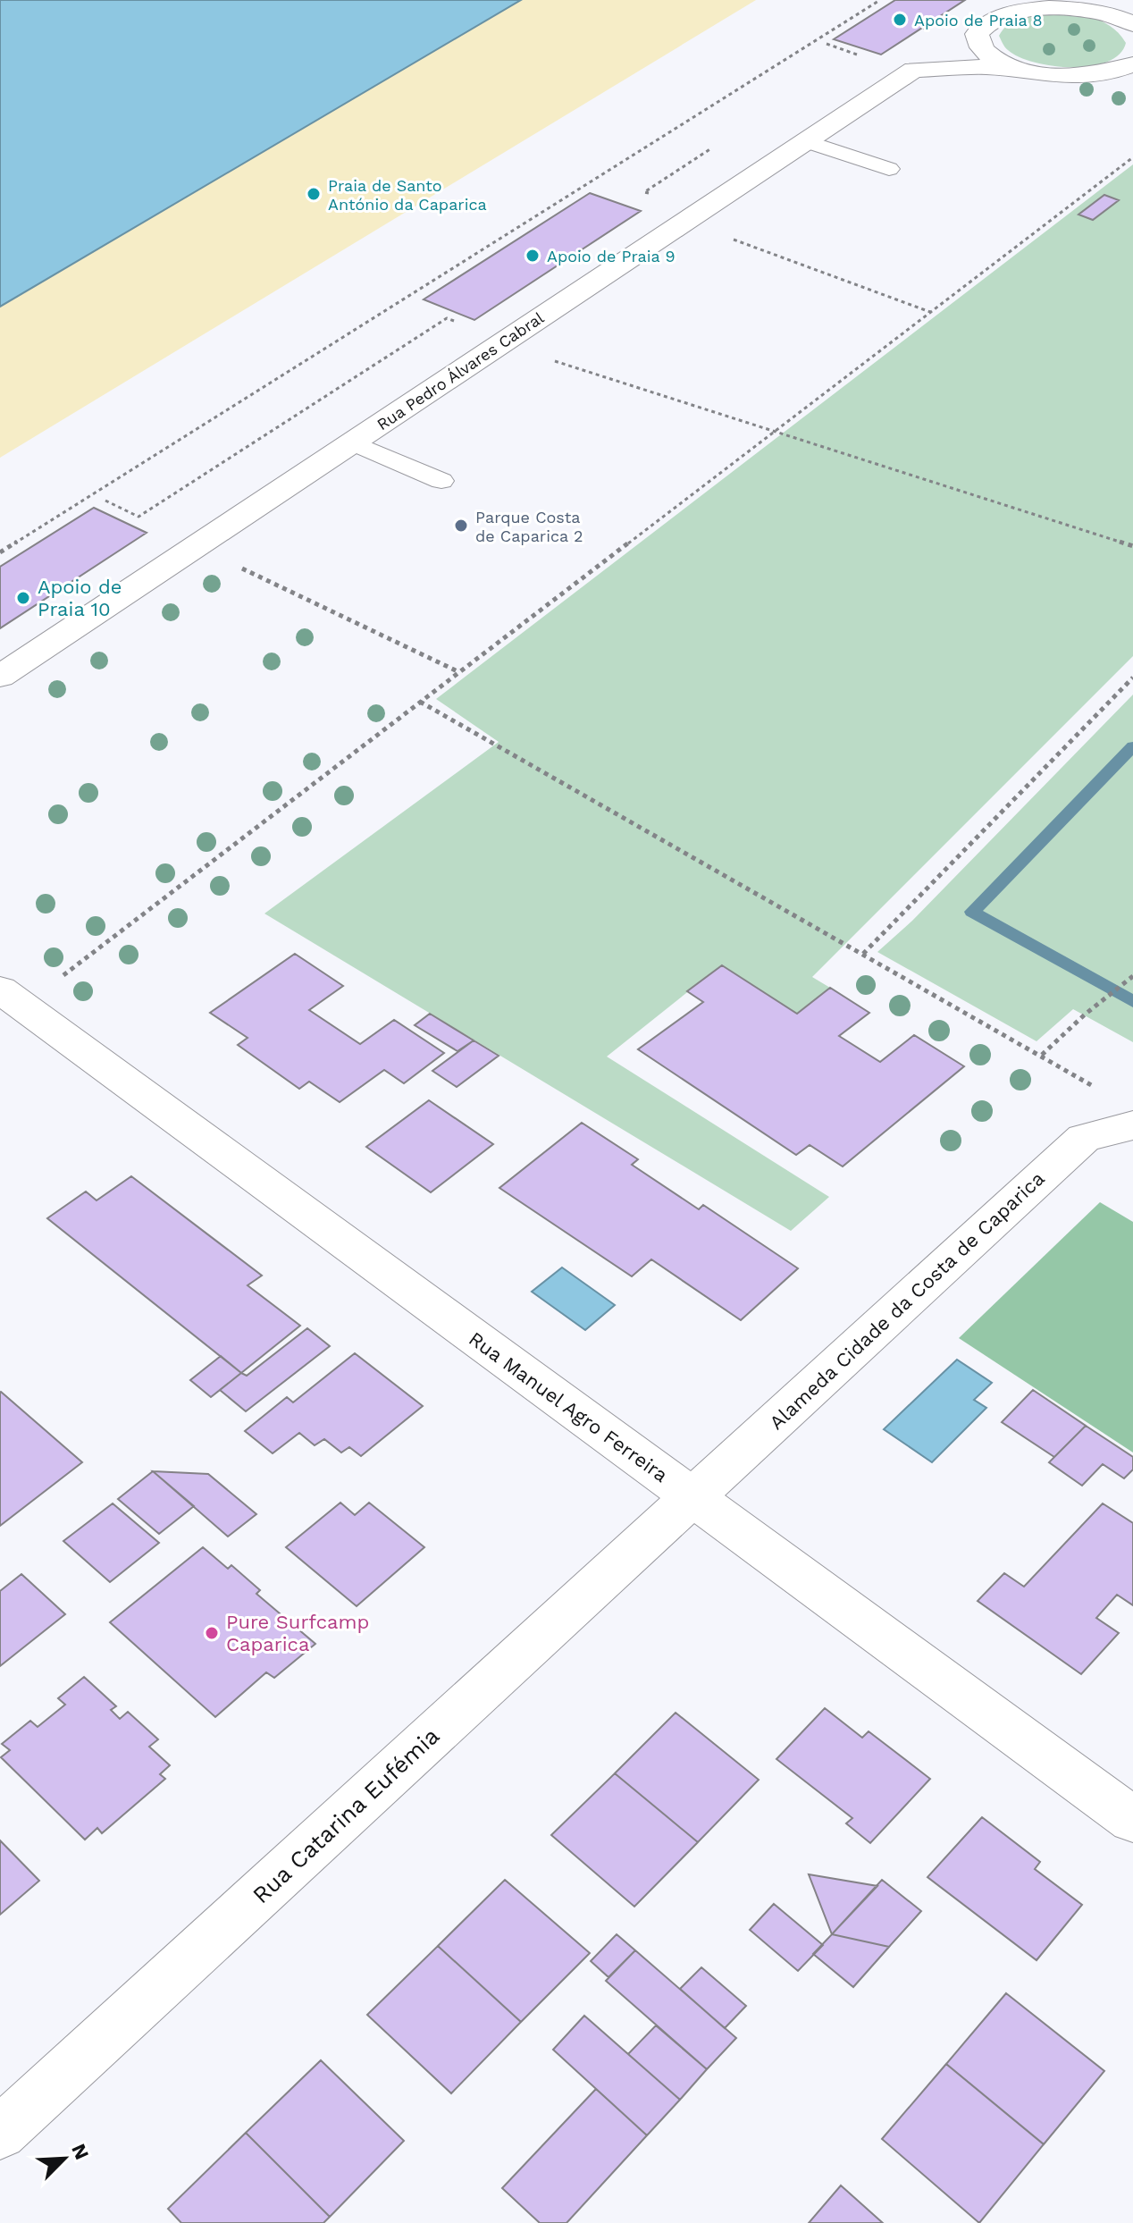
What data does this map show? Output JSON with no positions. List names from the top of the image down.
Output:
{
  "streets": {
    "street": [
      "Rua Pedro Álvares Cabral",
      "Alameda Cidade da Costa de Caparica",
      "Rua Manuel Agro Ferreira",
      "Rua Catarina Eufémia"
    ]
  },
  "crossings": [
    ["Alameda Cidade da Costa de Caparica", "Rua Manuel Agro Ferreira"],
    ["Alameda Cidade da Costa de Caparica", "Rua Catarina Eufémia"],
    ["Rua Manuel Agro Ferreira", "Rua Catarina Eufémia"]
  ],
  "places": [
    "Apoio de Praia 8",
    "Praia de Santo António da Caparica",
    "Apoio de Praia 9",
    "Parque Costa de Caparica 2",
    "Apoio de Praia 10",
    "Pure Surfcamp Caparica"
  ],
  "north": "top right"
}
